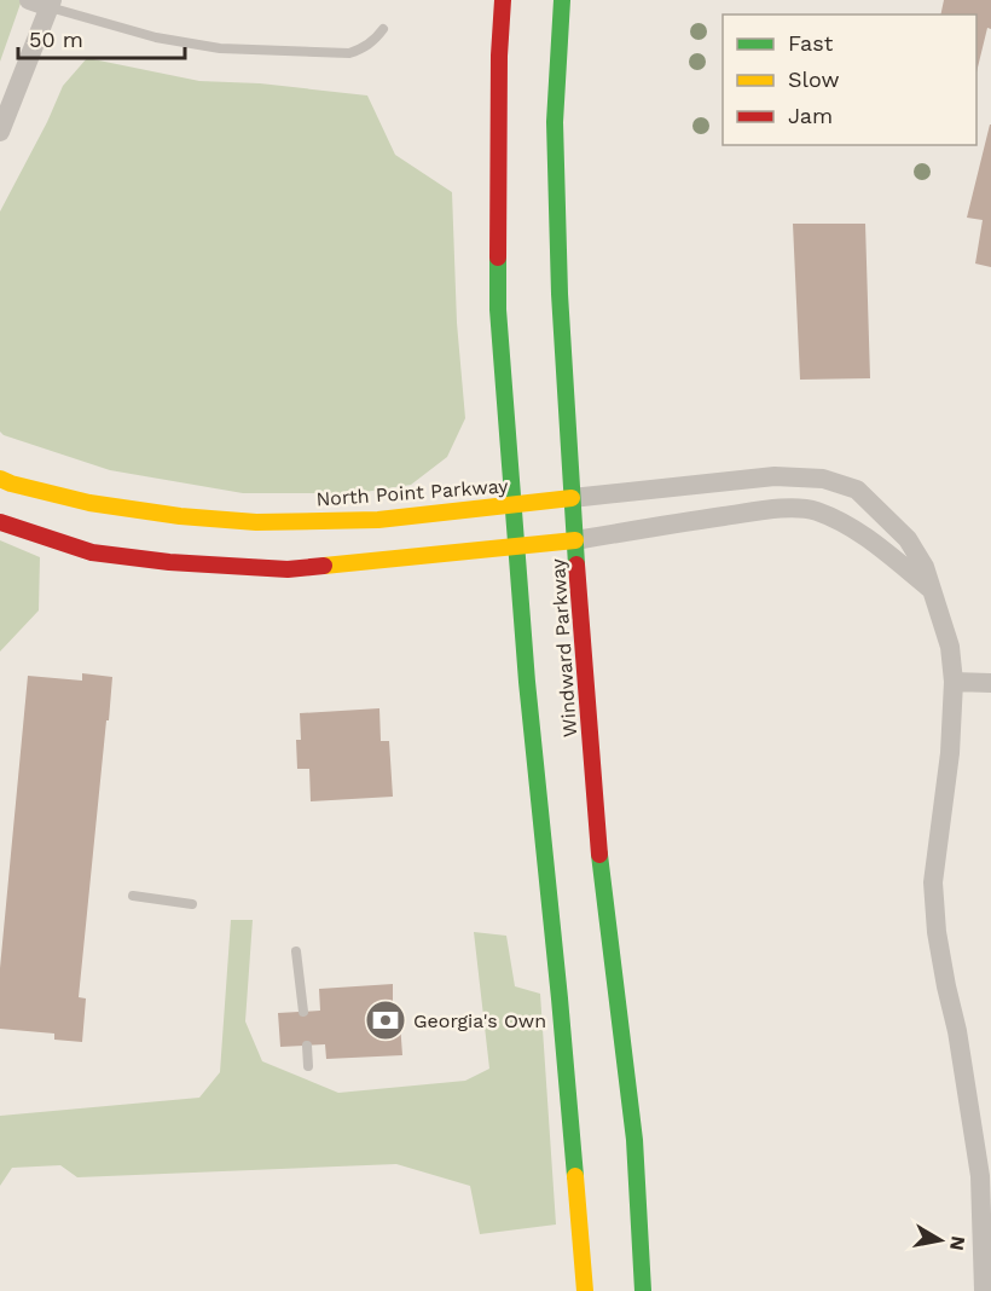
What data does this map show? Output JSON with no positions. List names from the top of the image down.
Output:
{
  "streets": {
    "main road": ["North Point Parkway", "Windward Parkway"]
  },
  "crossings": [
    ["North Point Parkway", "Windward Parkway"]
  ],
  "places": {
    "bank": ["Georgia's Own"]
  },
  "legend": ["Fast", "Slow", "Jam"],
  "scale_bar": "50 m",
  "north": "right"
}
